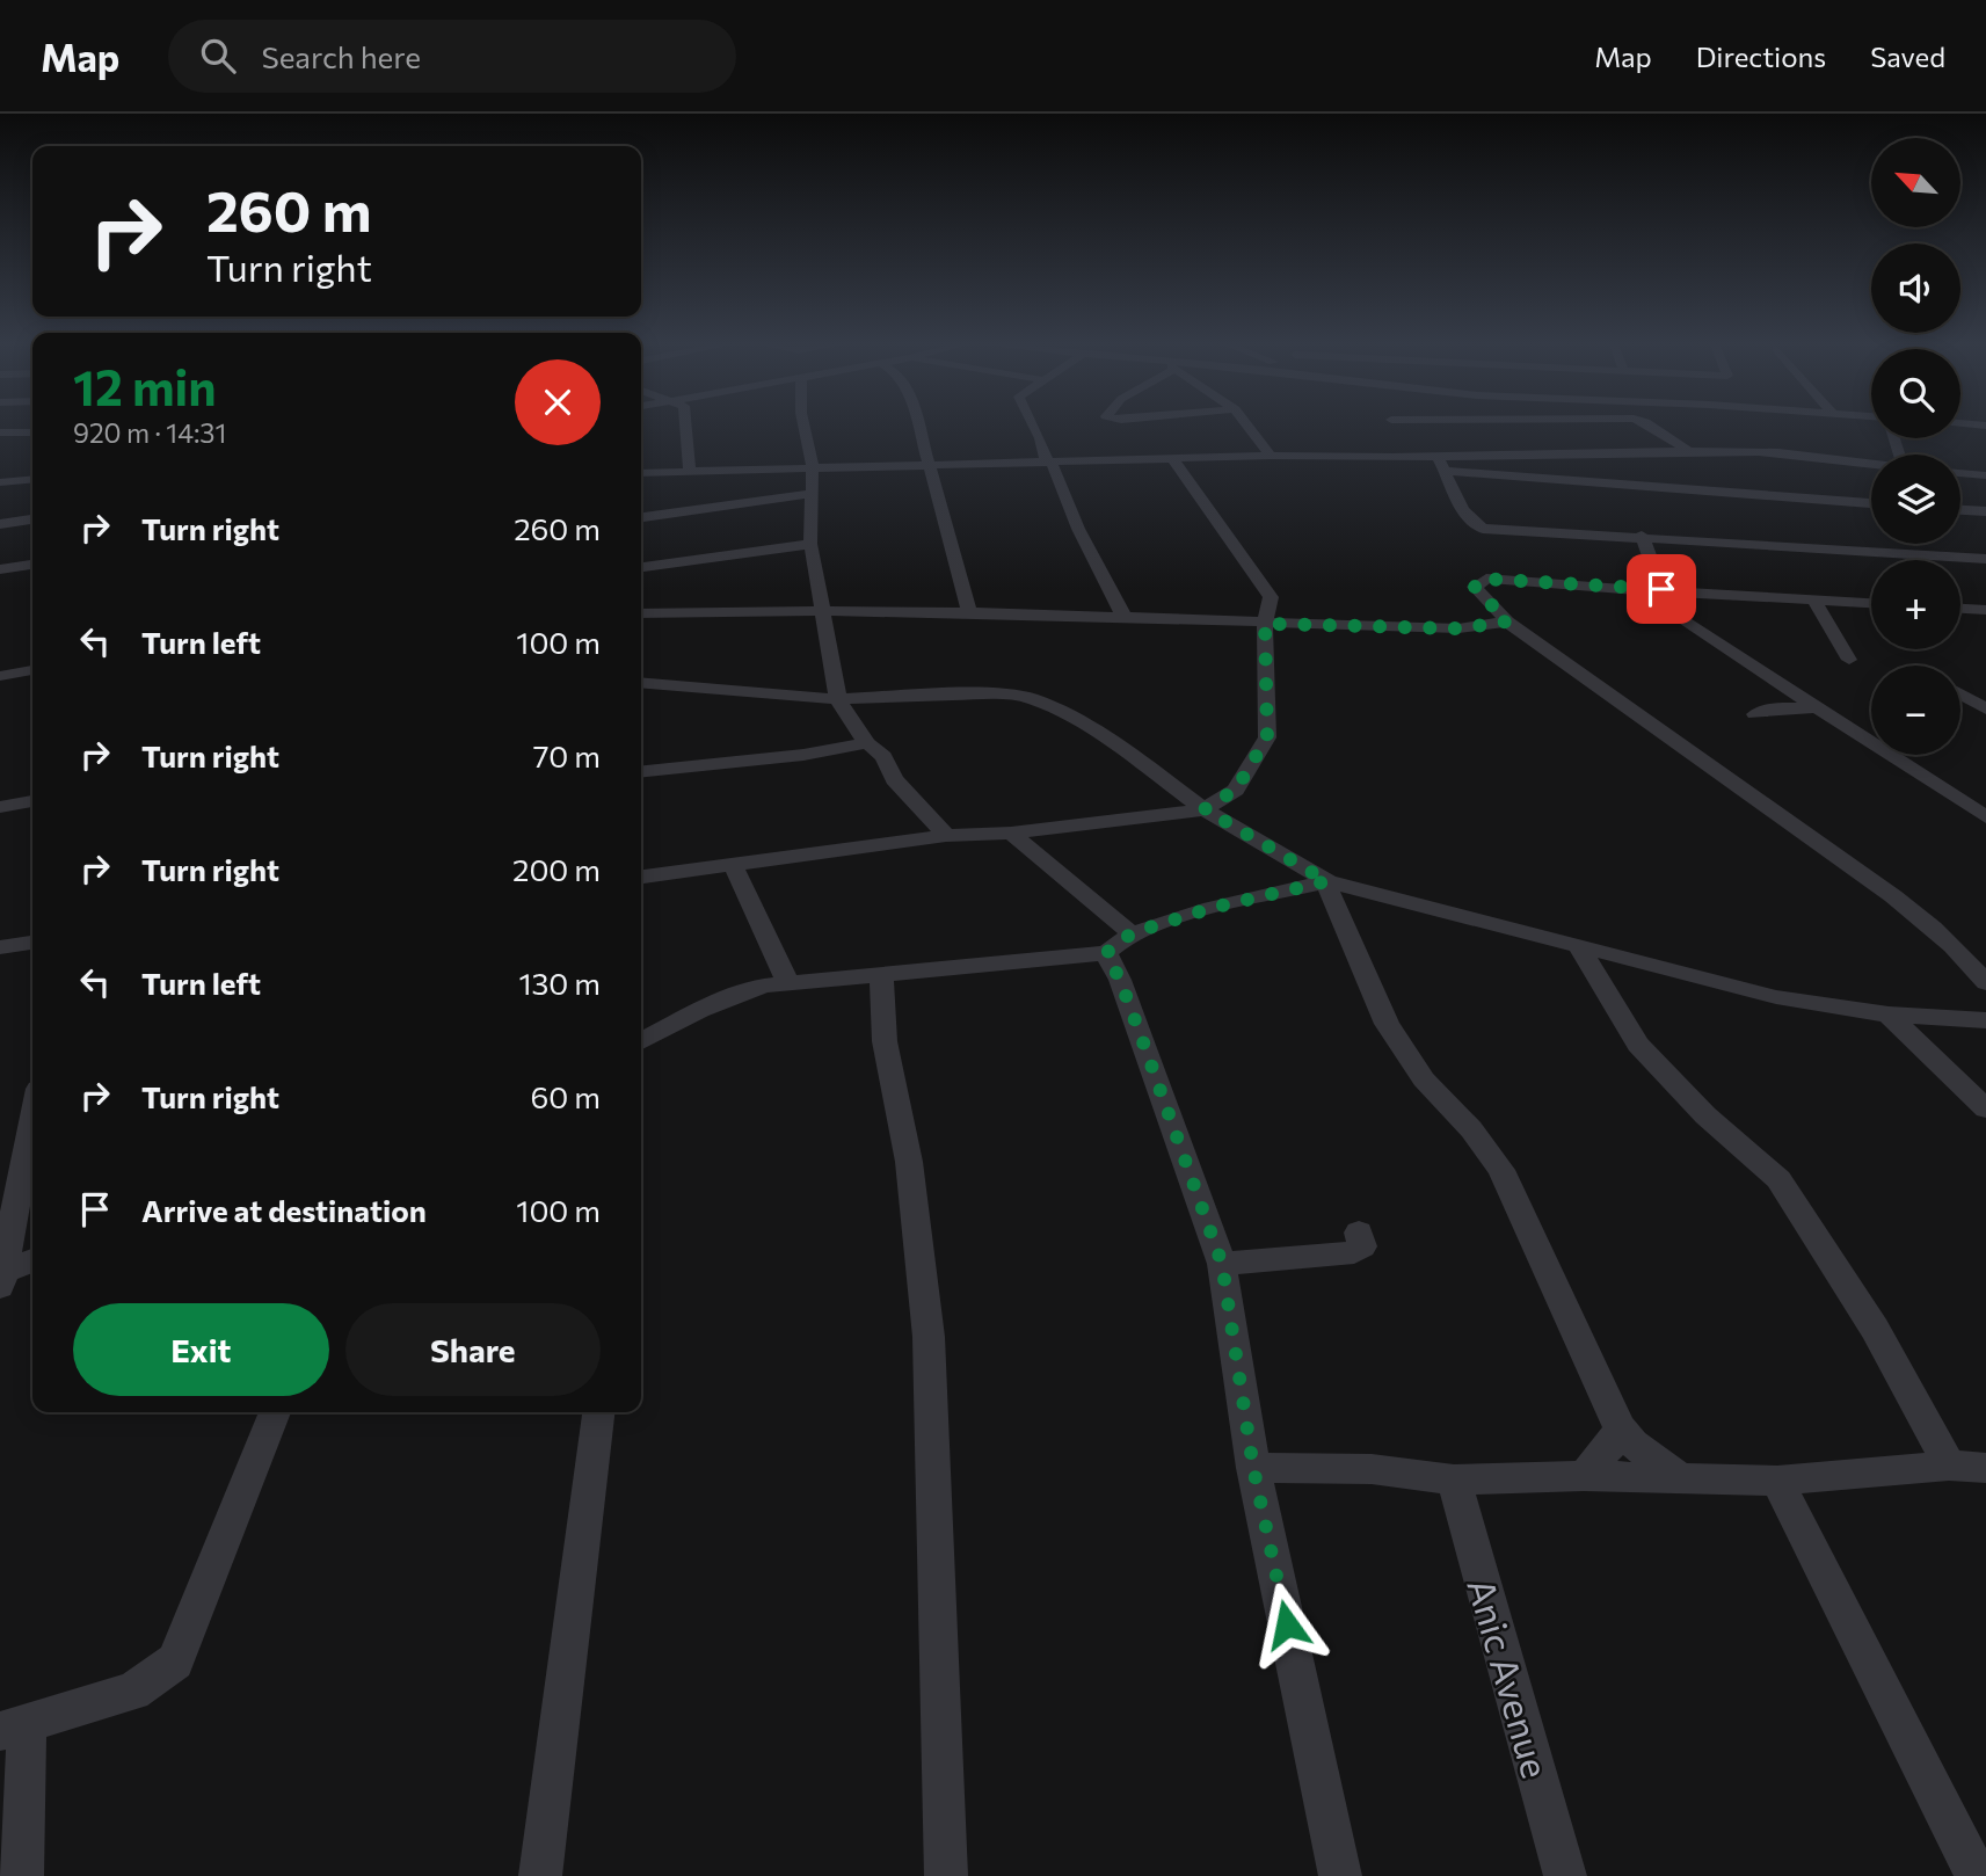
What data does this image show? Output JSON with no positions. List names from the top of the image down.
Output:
{
  "streets": {
    "street": ["Anic Avenue"]
  },
  "north": "top left",
  "page": {
    "header": "Map",
    "search": "Search here",
    "nav": ["Map", "Directions", "Saved"],
    "map_buttons": ["+", "−"],
    "turn": ["260 m", "Turn right"],
    "heading": ["12 min", "920 m · 14:31"],
    "list": [
      {
        "name": "Turn right",
        "value": "260 m"
      },
      {
        "name": "Turn left",
        "value": "100 m"
      },
      {
        "name": "Turn right",
        "value": "70 m"
      },
      {
        "name": "Turn right",
        "value": "200 m"
      },
      {
        "name": "Turn left",
        "value": "130 m"
      },
      {
        "name": "Turn right",
        "value": "60 m"
      },
      {
        "name": "Arrive at destination",
        "value": "100 m"
      }
    ],
    "buttons": ["Exit", "Share"]
  }
}
